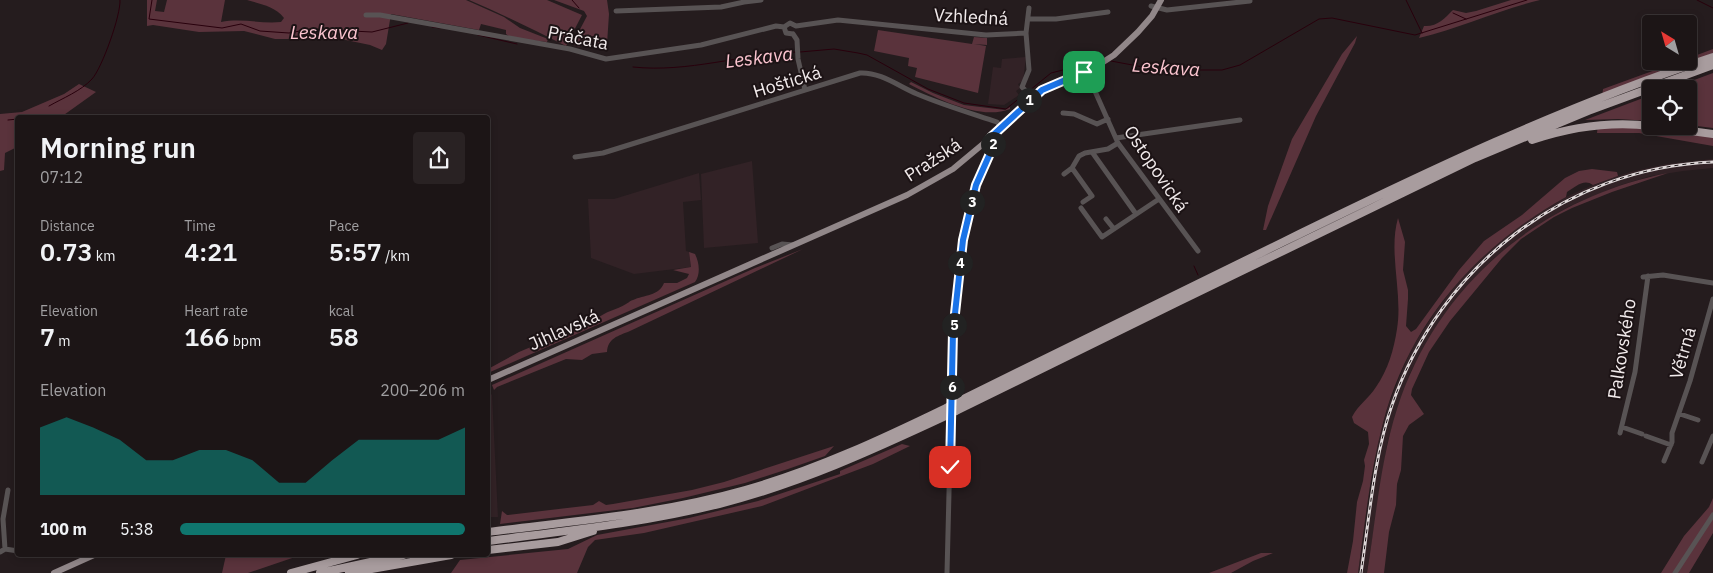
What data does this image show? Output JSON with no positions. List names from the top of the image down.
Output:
{
  "streets": {
    "main road": ["Pražská", "Jihlavská"],
    "street": [
      "Vzhledná",
      "Práčata",
      "Hoštická",
      "Ostopovická",
      "Palkovského",
      "Větrná"
    ]
  },
  "crossings": [
    ["Vzhledná", "Práčata"],
    ["Hoštická", "Pražská"],
    ["Pražská", "Ostopovická"],
    ["Pražská", "Jihlavská"]
  ],
  "water": ["Leskava"],
  "north": "top left",
  "page": {
    "pins": [
      "1",
      "2",
      "3",
      "4",
      "5",
      "6"
    ],
    "heading": ["Morning run", "07:12"],
    "stats": [
      ["Distance", "0.73 km"],
      ["Time", "4:21"],
      ["Pace", "5:57 /km"],
      ["Elevation", "7 m"],
      ["Heart rate", "166 bpm"],
      ["kcal", "58"]
    ],
    "chart": ["Elevation", "200–206 m"],
    "list": [
      {
        "name": "100 m",
        "note": "5:38"
      }
    ]
  }
}
